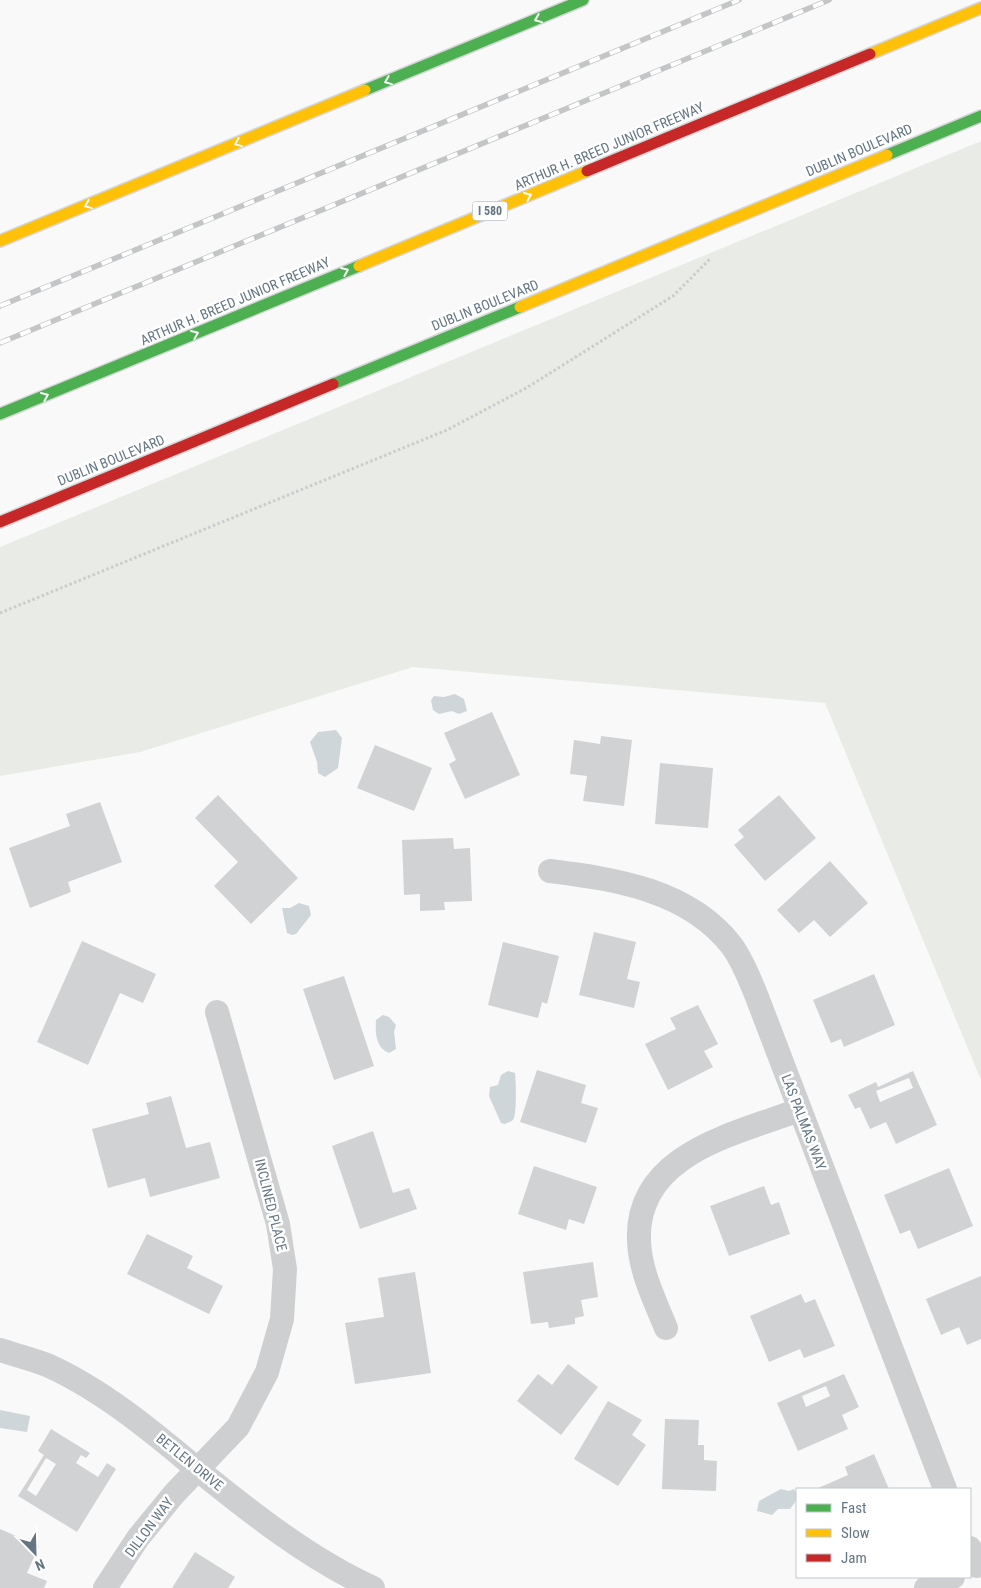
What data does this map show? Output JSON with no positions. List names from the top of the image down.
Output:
{
  "streets": {
    "main road": ["ARTHUR H. BREED JUNIOR FREEWAY", "DUBLIN BOULEVARD", "I 580"],
    "street": [
      "LAS PALMAS WAY",
      "INCLINED PLACE",
      "BETLEN DRIVE",
      "DILLON WAY"
    ]
  },
  "crossings": [
    ["INCLINED PLACE", "BETLEN DRIVE"],
    ["INCLINED PLACE", "DILLON WAY"],
    ["BETLEN DRIVE", "DILLON WAY"]
  ],
  "one_way": ["ARTHUR H. BREED JUNIOR FREEWAY"],
  "legend": ["Fast", "Slow", "Jam"],
  "north": "bottom right"
}
